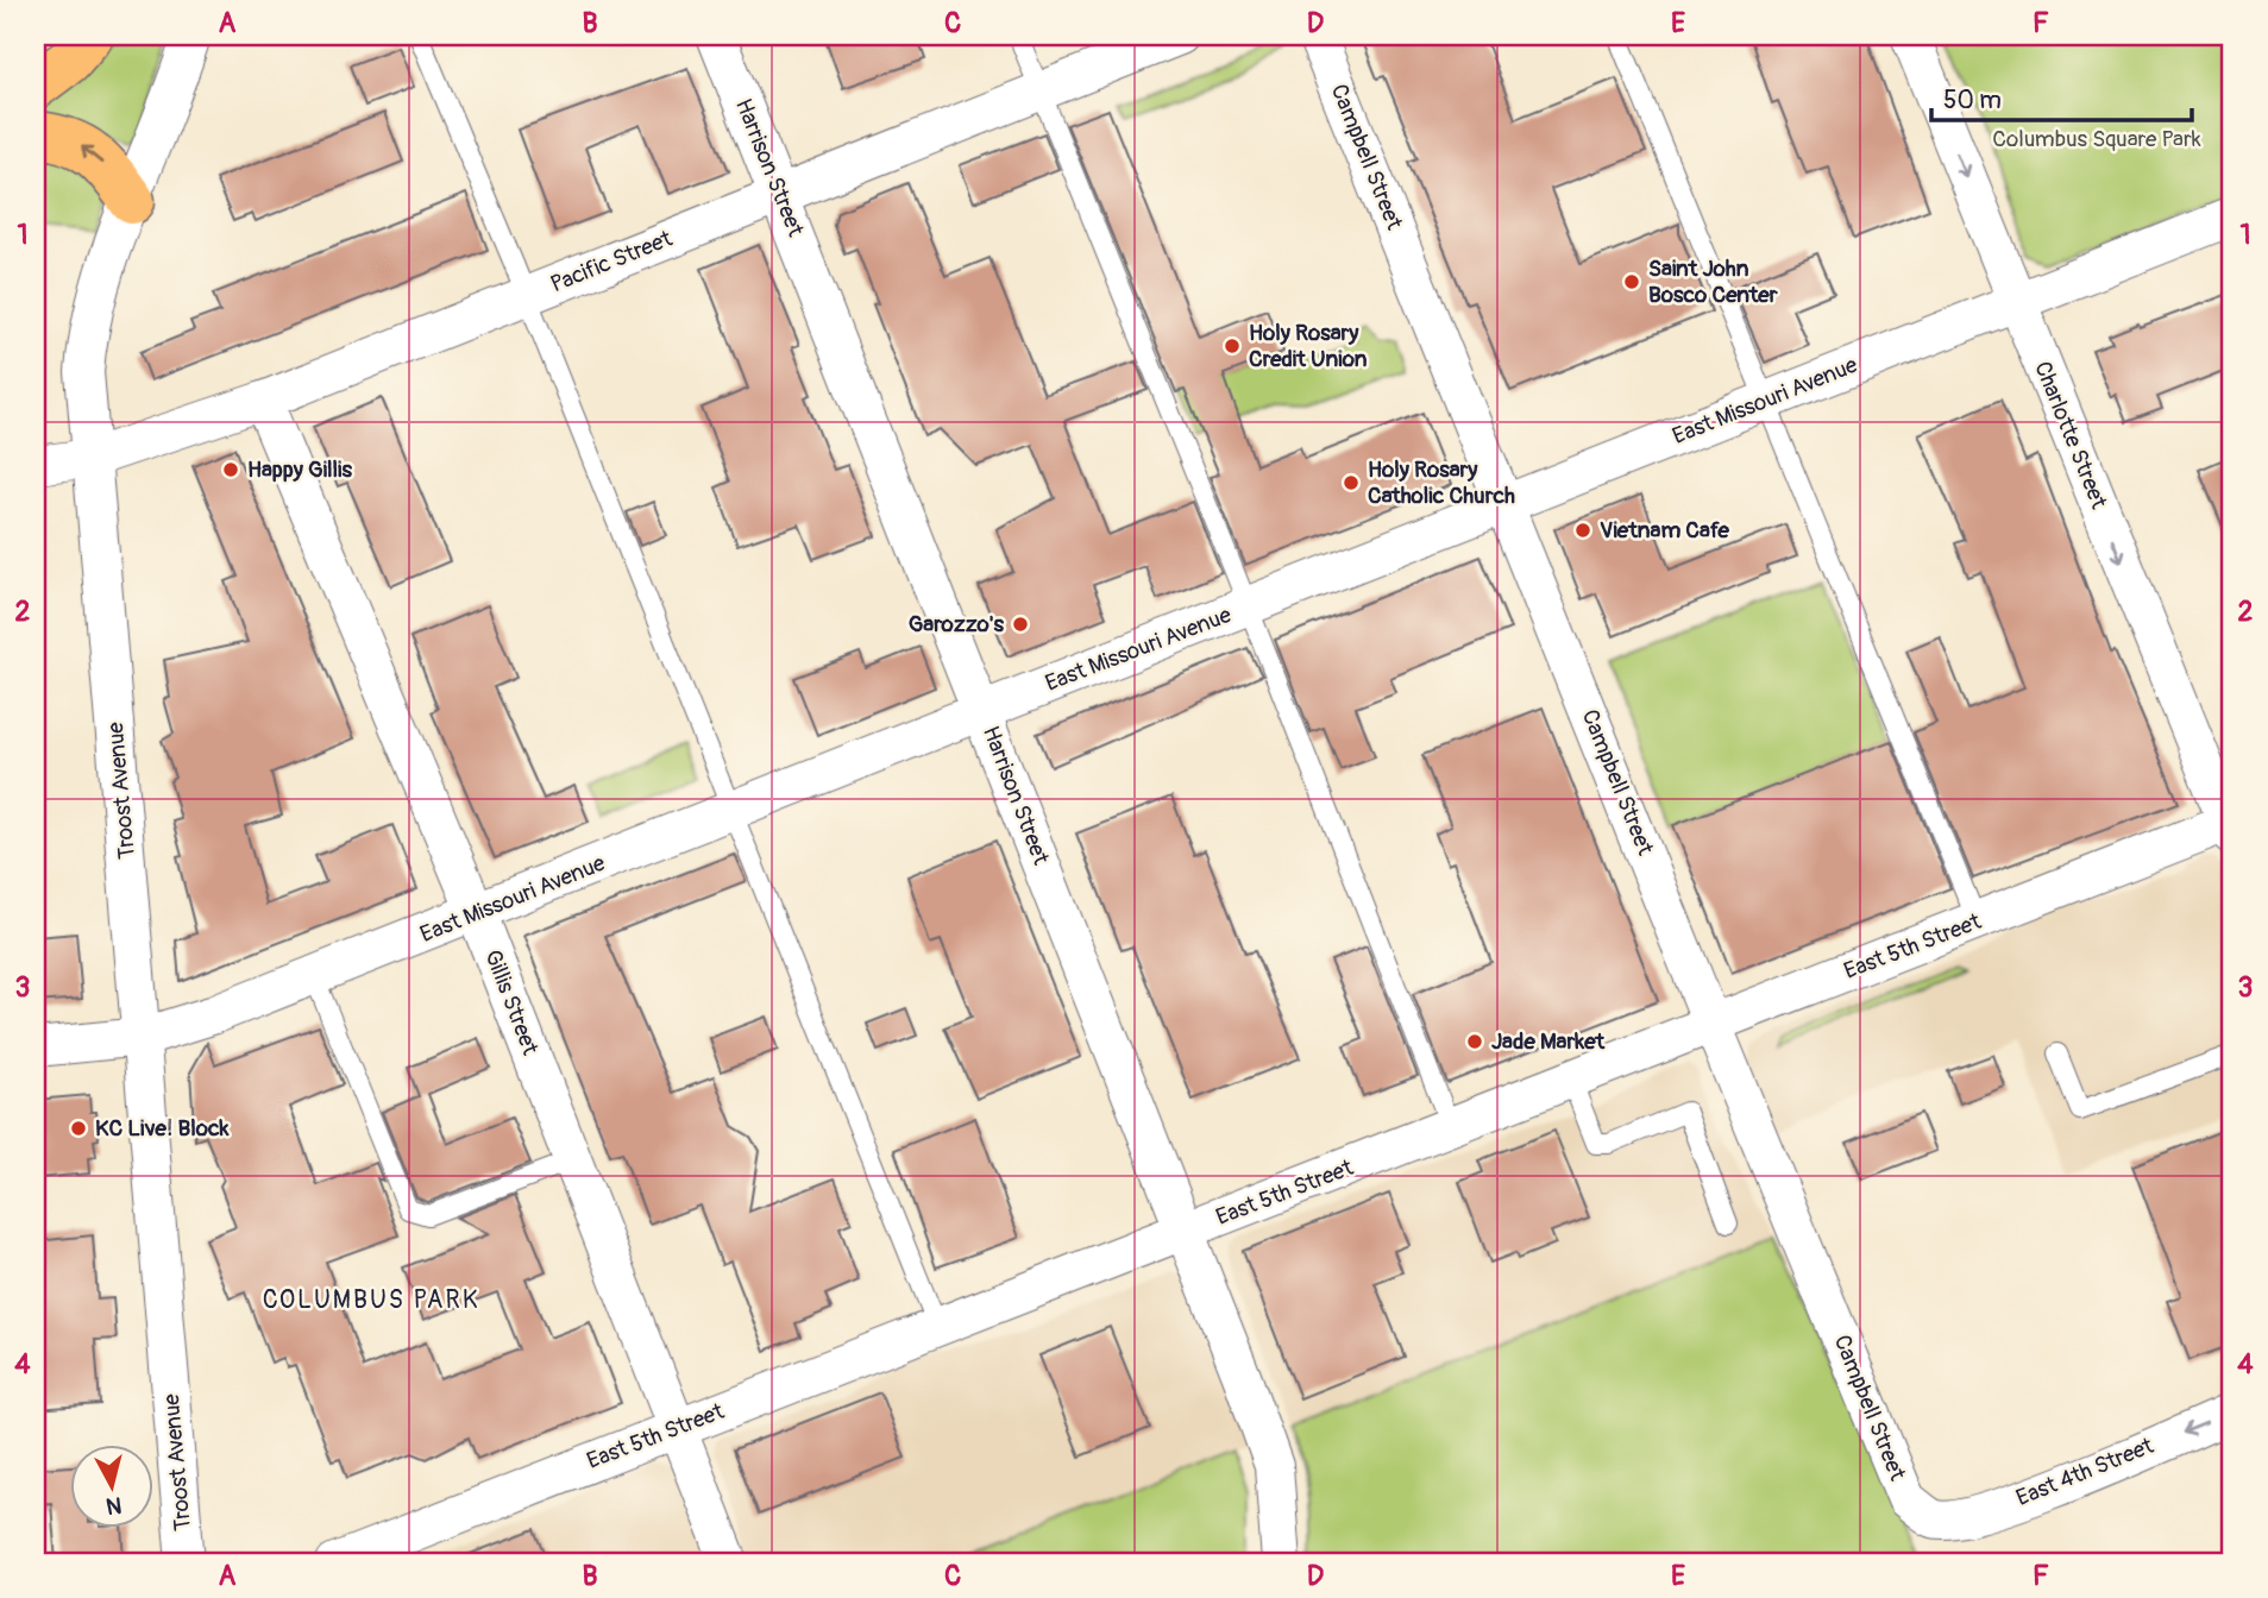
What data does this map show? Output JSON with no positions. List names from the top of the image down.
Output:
{
  "streets": {
    "street": [
      "Campbell Street",
      "Harrison Street",
      "Pacific Street",
      "East Missouri Avenue",
      "Charlotte Street",
      "Troost Avenue",
      "East 5th Street",
      "Gillis Street",
      "East 4th Street"
    ]
  },
  "crossings": [
    ["Campbell Street", "East Missouri Avenue"],
    ["Campbell Street", "East 5th Street"],
    ["Campbell Street", "East 4th Street"],
    ["Harrison Street", "Pacific Street"],
    ["Harrison Street", "East Missouri Avenue"],
    ["Harrison Street", "East 5th Street"],
    ["Pacific Street", "Troost Avenue"],
    ["Pacific Street", "Gillis Street"],
    ["East Missouri Avenue", "Charlotte Street"],
    ["East Missouri Avenue", "Troost Avenue"],
    ["East Missouri Avenue", "Gillis Street"],
    ["Charlotte Street", "East 5th Street"],
    ["East 5th Street", "Gillis Street"]
  ],
  "one_way": ["Charlotte Street", "East 4th Street"],
  "districts": ["COLUMBUS PARK"],
  "parks": ["Columbus Square Park"],
  "places": [
    "Saint John Bosco Center",
    "Holy Rosary Credit Union",
    "Happy Gillis",
    "Holy Rosary Catholic Church",
    "Vietnam Cafe",
    "Garozzo's",
    "Jade Market",
    "KC Live! Block"
  ],
  "scale_bar": "50 m",
  "north": "bottom",
  "grid": {
    "columns": [
      "A",
      "B",
      "C",
      "D",
      "E",
      "F"
    ],
    "rows": [
      "1",
      "2",
      "3",
      "4"
    ]
  }
}
